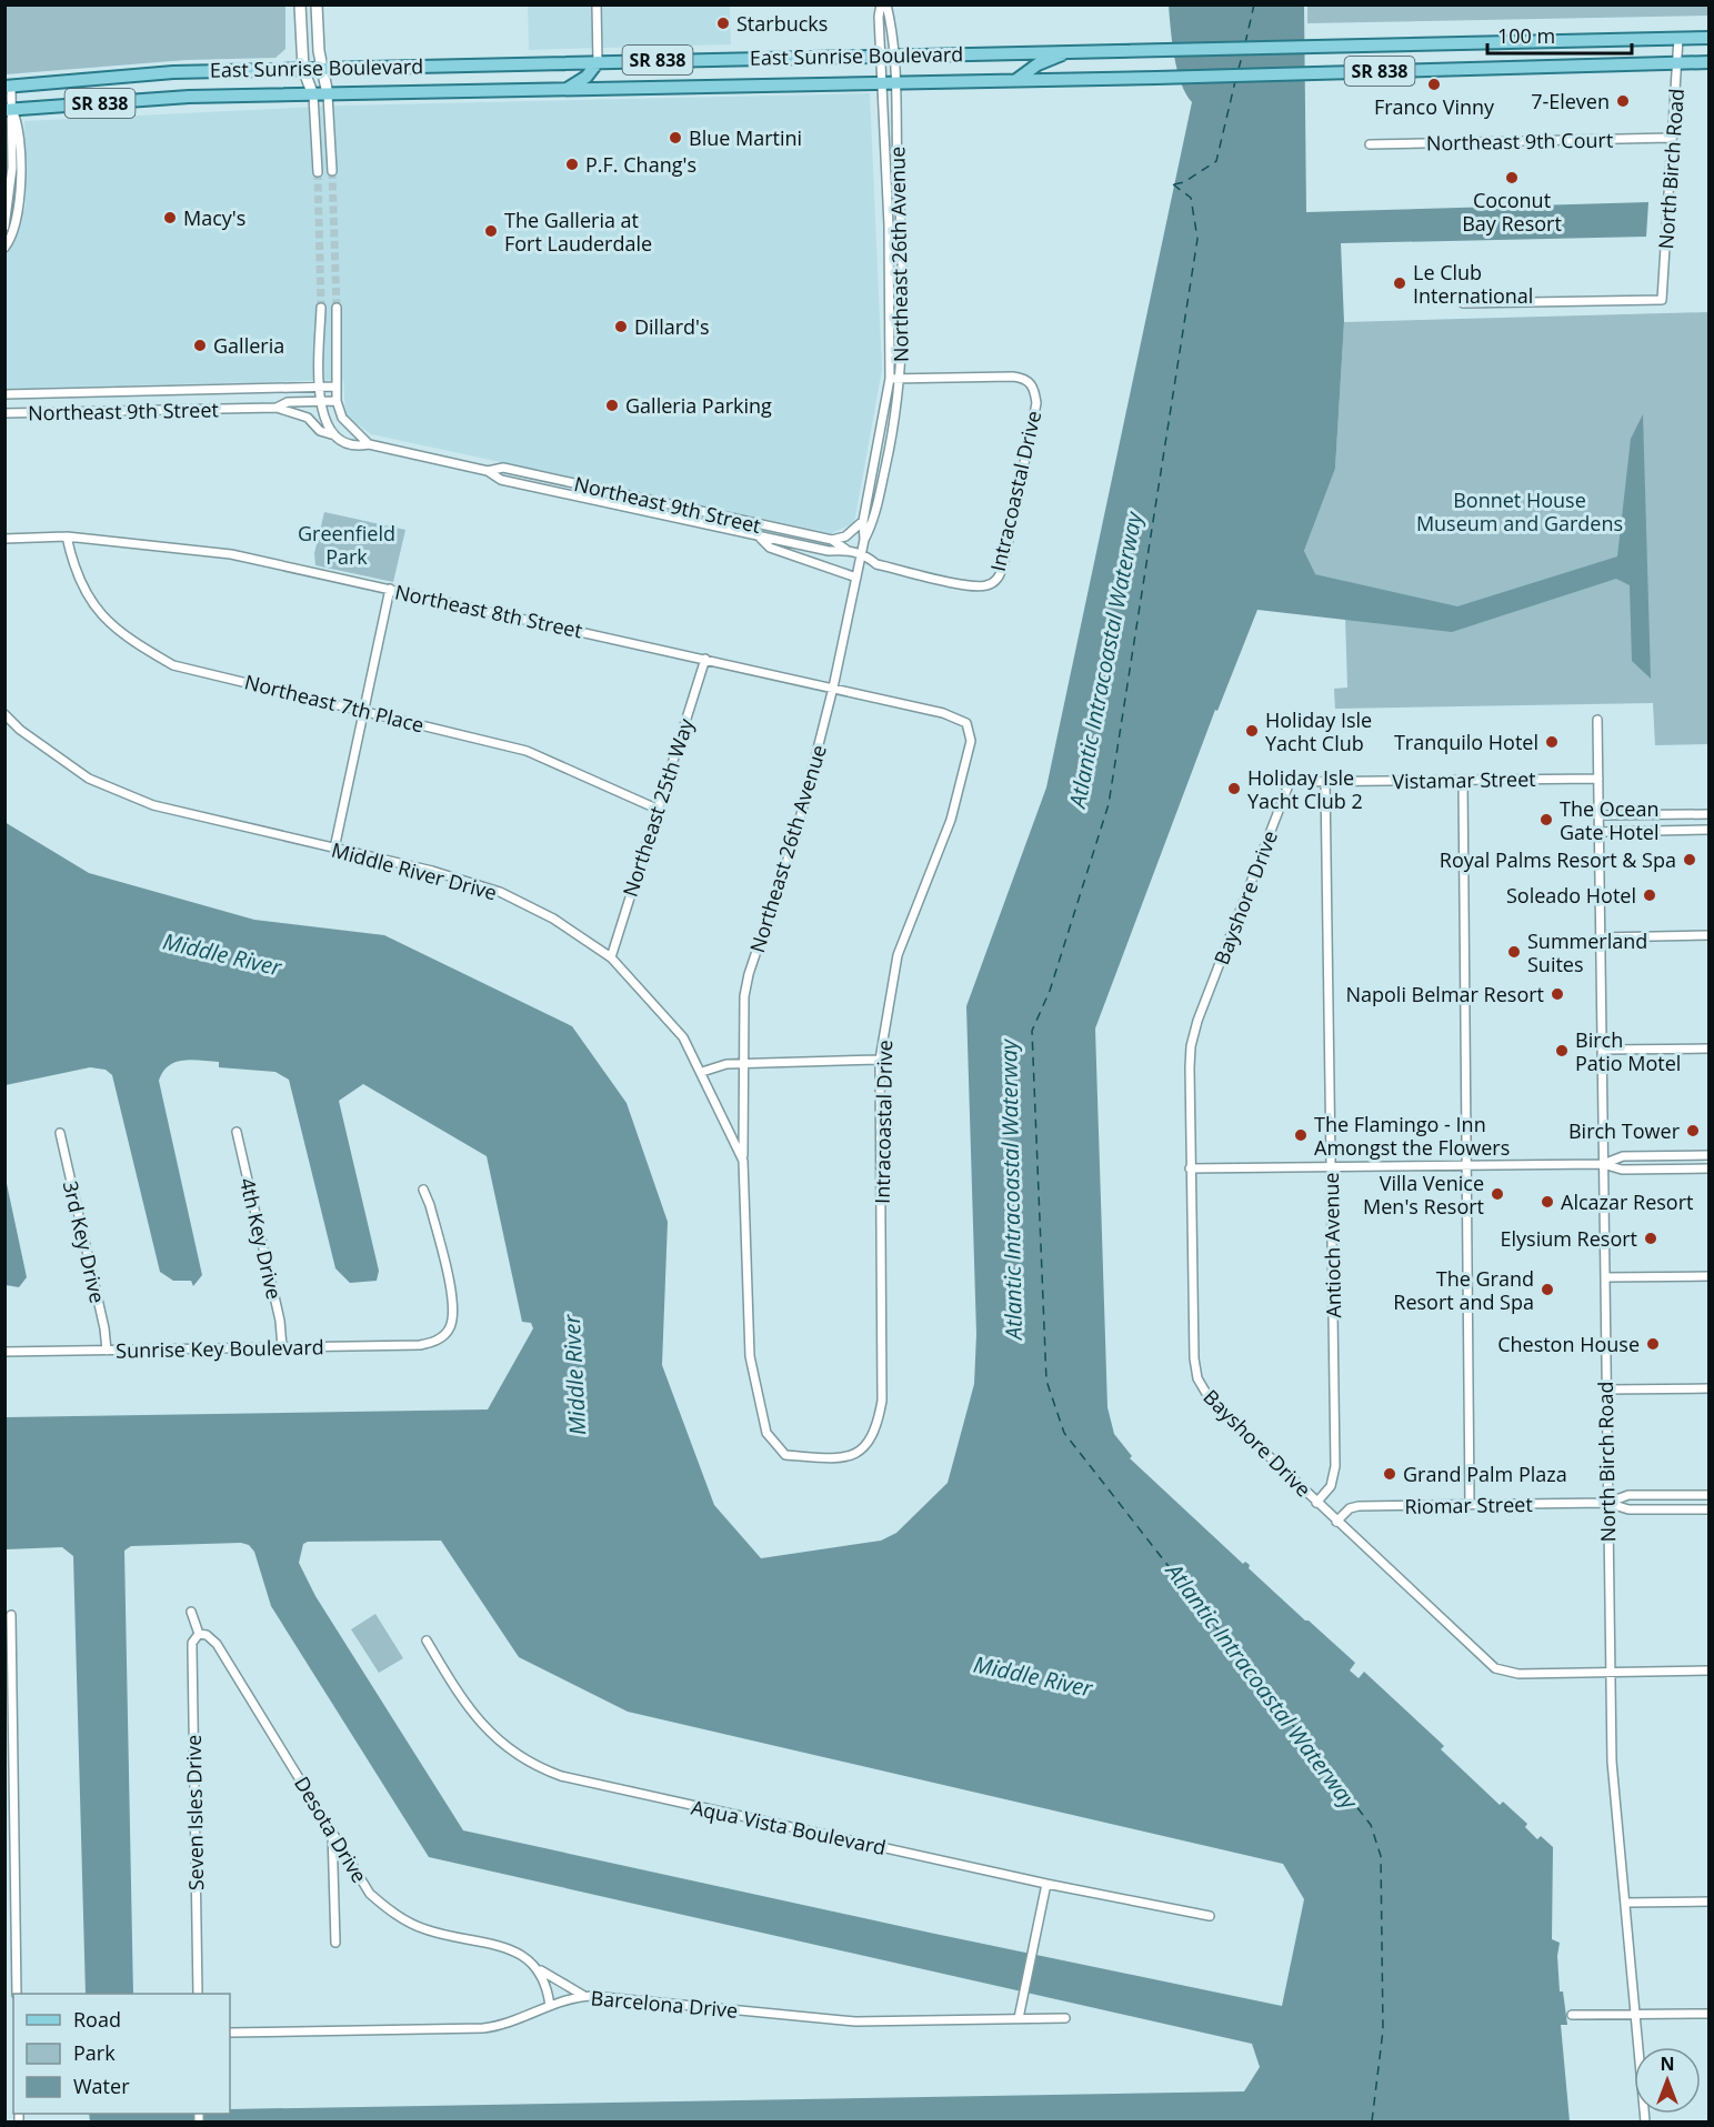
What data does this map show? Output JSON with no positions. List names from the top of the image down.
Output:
{
  "streets": {
    "main road": ["East Sunrise Boulevard", "SR 838"],
    "street": [
      "Northeast 9th Court",
      "North Birch Road",
      "Northeast 26th Avenue",
      "Northeast 9th Street",
      "Intracoastal Drive",
      "Northeast 8th Street",
      "Northeast 7th Place",
      "Vistamar Street",
      "Northeast 25th Way",
      "Middle River Drive",
      "Bayshore Drive",
      "4th Key Drive",
      "3rd Key Drive",
      "Antioch Avenue",
      "Sunrise Key Boulevard",
      "Riomar Street",
      "Seven Isles Drive",
      "Aqua Vista Boulevard",
      "Desota Drive",
      "Barcelona Drive"
    ]
  },
  "crossings": [
    ["East Sunrise Boulevard", "North Birch Road"],
    ["East Sunrise Boulevard", "Northeast 26th Avenue"],
    ["Northeast 9th Court", "North Birch Road"],
    ["North Birch Road", "Vistamar Street"],
    ["North Birch Road", "Bayshore Drive"],
    ["North Birch Road", "Riomar Street"],
    ["Northeast 26th Avenue", "Northeast 9th Street"],
    ["Northeast 26th Avenue", "Intracoastal Drive"],
    ["Northeast 26th Avenue", "Northeast 8th Street"],
    ["Northeast 26th Avenue", "Middle River Drive"],
    ["Northeast 9th Street", "Intracoastal Drive"],
    ["Intracoastal Drive", "Northeast 8th Street"],
    ["Intracoastal Drive", "Middle River Drive"],
    ["Northeast 8th Street", "Northeast 7th Place"],
    ["Northeast 8th Street", "Northeast 25th Way"],
    ["Northeast 7th Place", "Northeast 25th Way"],
    ["Vistamar Street", "Bayshore Drive"],
    ["Vistamar Street", "Antioch Avenue"],
    ["Northeast 25th Way", "Middle River Drive"],
    ["Bayshore Drive", "Antioch Avenue"],
    ["Bayshore Drive", "Riomar Street"],
    ["4th Key Drive", "Sunrise Key Boulevard"],
    ["3rd Key Drive", "Sunrise Key Boulevard"],
    ["Seven Isles Drive", "Desota Drive"],
    ["Desota Drive", "Barcelona Drive"]
  ],
  "water": ["Atlantic Intracoastal Waterway", "Middle River"],
  "parks": ["Bonnet House Museum and Gardens", "Greenfield Park"],
  "places": [
    "Starbucks",
    "Franco Vinny",
    "7-Eleven",
    "Blue Martini",
    "P.F. Chang's",
    "Coconut Bay Resort",
    "Macy's",
    "The Galleria at Fort Lauderdale",
    "Le Club International",
    "Dillard's",
    "Galleria",
    "Galleria Parking",
    "Holiday Isle Yacht Club",
    "Tranquilo Hotel",
    "Holiday Isle Yacht Club 2",
    "The Ocean Gate Hotel",
    "Royal Palms Resort & Spa",
    "Soleado Hotel",
    "Summerland Suites",
    "Napoli Belmar Resort",
    "Birch Patio Motel",
    "Birch Tower",
    "The Flamingo - Inn Amongst the Flowers",
    "Villa Venice Men's Resort",
    "Alcazar Resort",
    "Elysium Resort",
    "The Grand Resort and Spa",
    "Cheston House",
    "Grand Palm Plaza"
  ],
  "legend": ["Road", "Park", "Water"],
  "scale_bar": "100 m",
  "north": "top"
}
